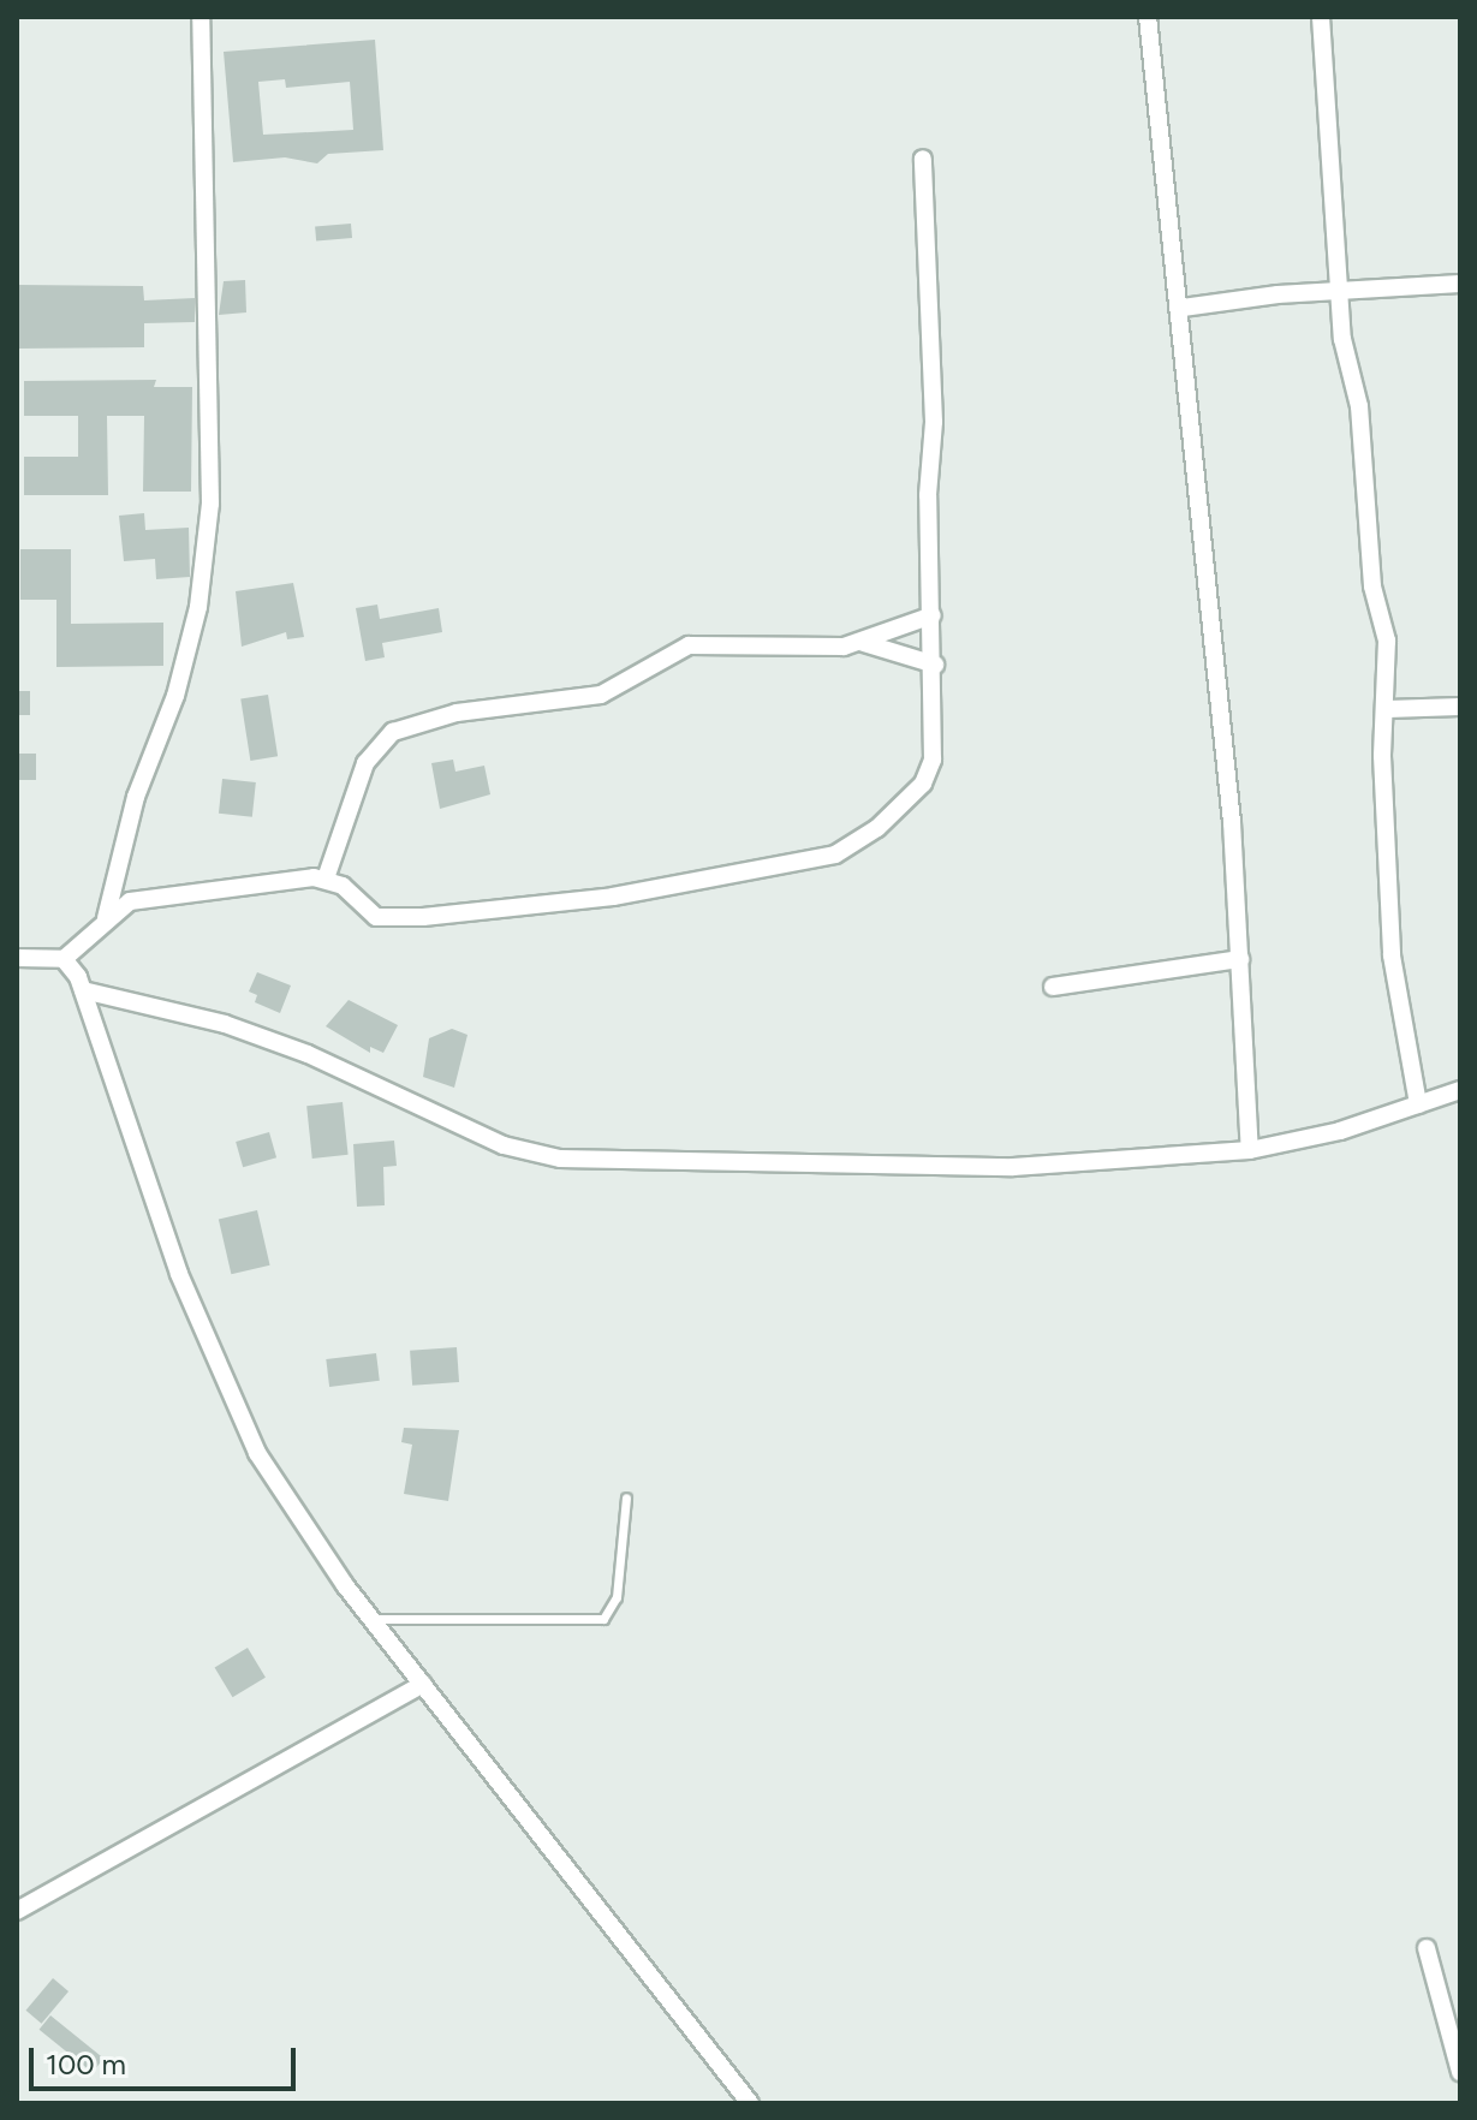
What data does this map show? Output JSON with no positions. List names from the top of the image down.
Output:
{
  "scale_bar": "100 m"
}
